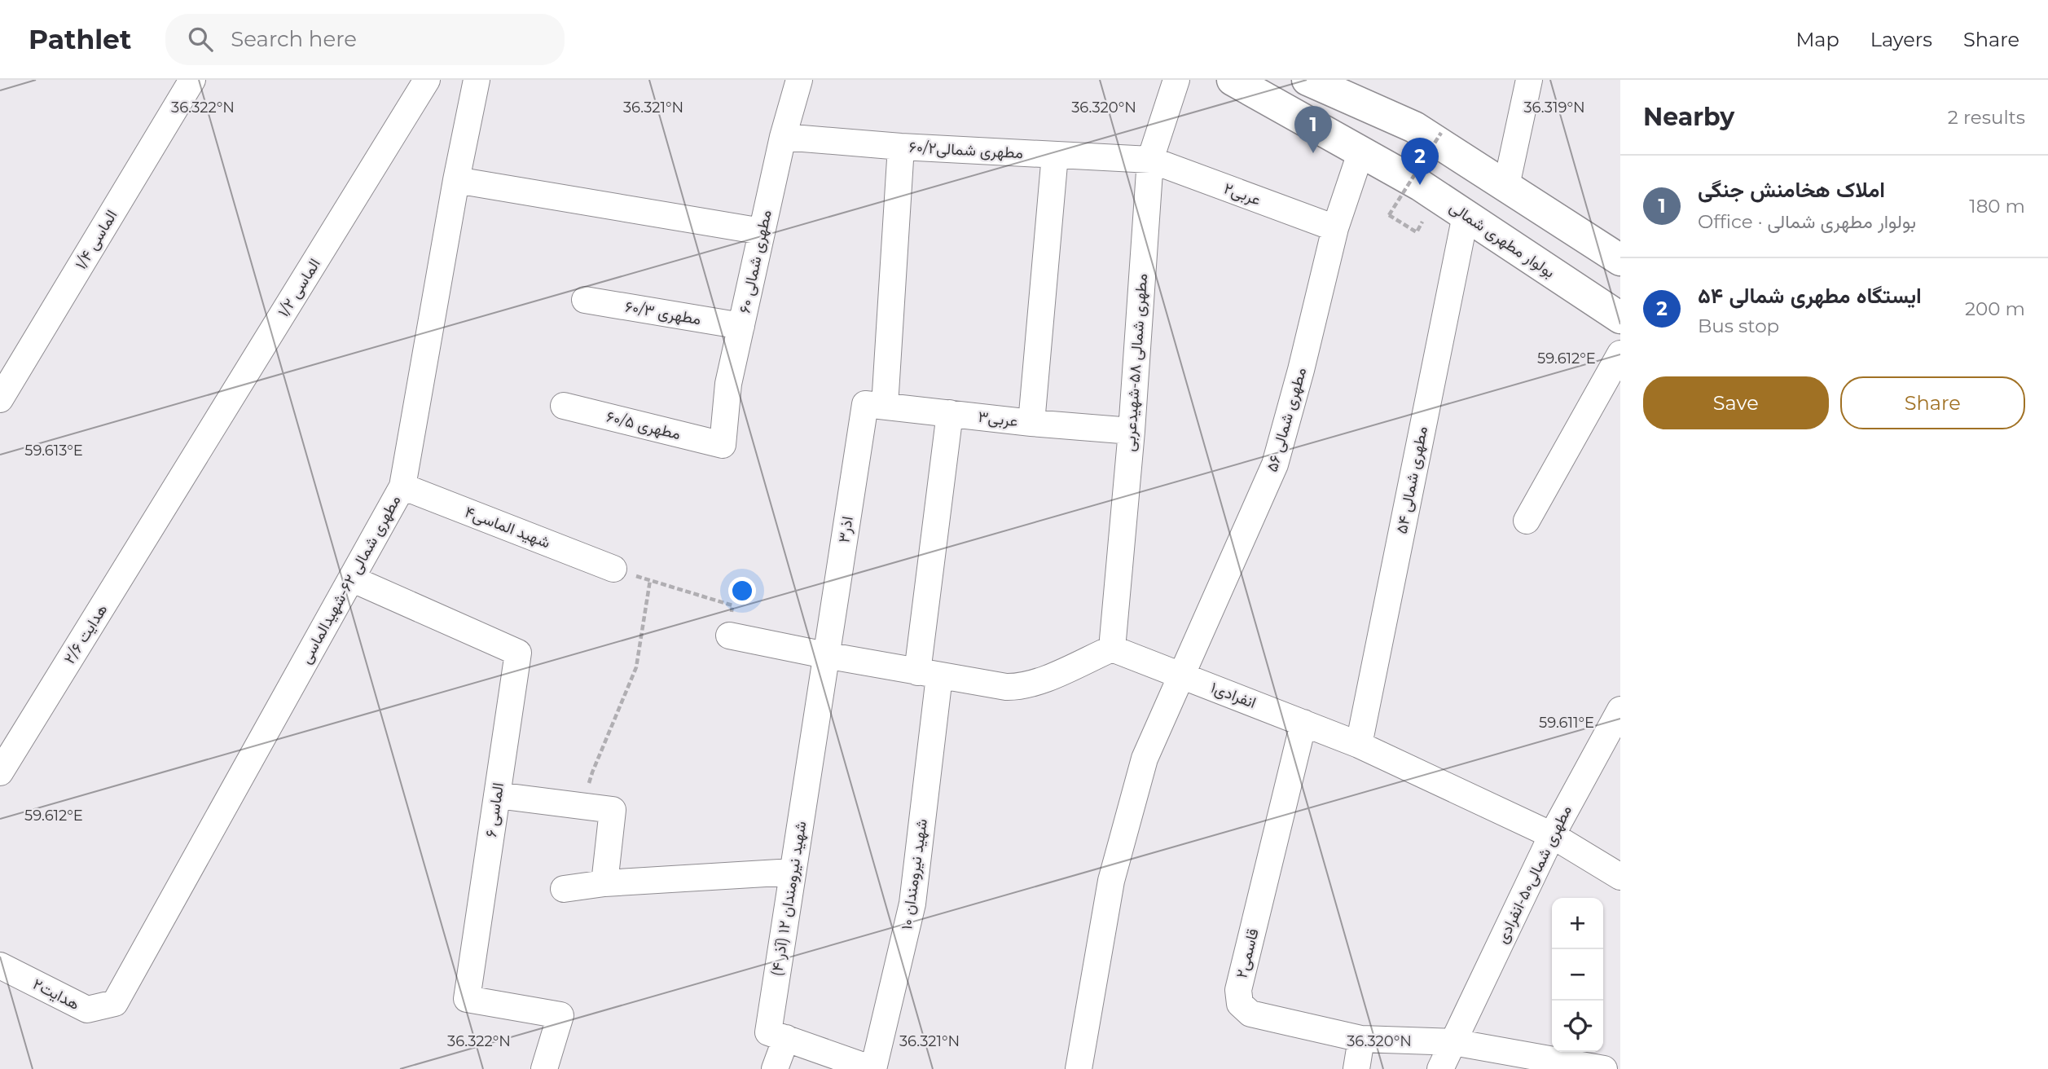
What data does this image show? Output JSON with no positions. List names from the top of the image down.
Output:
{
  "streets": {
    "main road": ["بولوار مطهری شمالی"],
    "street": [
      "مطهری شمالی۶۰/۲",
      "عربی۲",
      "الماسی ۱/۴",
      "مطهری شمالی ۶۰",
      "الماسی ۱/۲",
      "مطهری ۶۰/۳",
      "مطهری شمالی ۵۸-شهیدعربی",
      "عربی۳",
      "مطهری شمالی ۵۶",
      "مطهری ۶۰/۵",
      "مطهری شمالی ۵۴",
      "شهید الماسی۴",
      "اذر۳",
      "مطهری شمالی ۶۲-شهیدالماسی",
      "هدایت ۲/۶",
      "انفرادی۱",
      "الماسی ۶",
      "شهید نیرومندان ۱۰",
      "مطهری شمالی۵۰-انفرادی",
      "شهید نیرومندان ۱۲ (آذر ۴)",
      "قاسمی۲",
      "هدایت۲"
    ]
  },
  "crossings": [
    ["مطهری شمالی۶۰/۲", "عربی۲"],
    ["مطهری شمالی۶۰/۲", "مطهری شمالی ۶۰"],
    ["مطهری شمالی۶۰/۲", "مطهری شمالی ۵۸-شهیدعربی"],
    ["مطهری شمالی۶۰/۲", "اذر۳"],
    ["عربی۲", "مطهری شمالی ۵۸-شهیدعربی"],
    ["عربی۲", "مطهری شمالی ۵۶"],
    ["بولوار مطهری شمالی", "مطهری شمالی ۵۶"],
    ["بولوار مطهری شمالی", "مطهری شمالی ۵۴"],
    ["مطهری شمالی ۶۰", "مطهری ۶۰/۳"],
    ["مطهری شمالی ۶۰", "مطهری ۶۰/۵"],
    ["الماسی ۱/۲", "هدایت ۲/۶"],
    ["مطهری شمالی ۵۸-شهیدعربی", "عربی۳"],
    ["مطهری شمالی ۵۸-شهیدعربی", "انفرادی۱"],
    ["عربی۳", "اذر۳"],
    ["عربی۳", "شهید نیرومندان ۱۰"],
    ["مطهری شمالی ۵۶", "انفرادی۱"],
    ["مطهری شمالی ۵۴", "انفرادی۱"],
    ["شهید الماسی۴", "مطهری شمالی ۶۲-شهیدالماسی"],
    ["اذر۳", "شهید نیرومندان ۱۲ (آذر ۴)"],
    ["مطهری شمالی ۶۲-شهیدالماسی", "الماسی ۶"],
    ["مطهری شمالی ۶۲-شهیدالماسی", "هدایت۲"],
    ["انفرادی۱", "مطهری شمالی۵۰-انفرادی"],
    ["انفرادی۱", "قاسمی۲"],
    ["شهید نیرومندان ۱۰", "شهید نیرومندان ۱۲ (آذر ۴)"],
    ["مطهری شمالی۵۰-انفرادی", "قاسمی۲"]
  ],
  "page": {
    "header": "Pathlet",
    "search": "Search here",
    "nav": ["Map", "Layers", "Share"],
    "heading": ["Nearby", "2 results"],
    "pins": ["1", "2"],
    "list": [
      {
        "mark": "1",
        "name": "املاک هخامنش جنگی",
        "note": "Office · بولوار مطهری شمالی",
        "value": "180 m"
      },
      {
        "mark": "2",
        "name": "ایستگاه مطهری شمالی ۵۴",
        "note": "Bus stop",
        "value": "200 m"
      }
    ],
    "buttons": ["Save", "Share"],
    "map_buttons": ["+", "−"]
  },
  "coordinates": [
    "36.322°N",
    "36.321°N",
    "36.320°N",
    "36.319°N",
    "59.612°E",
    "59.613°E",
    "59.611°E"
  ]
}
